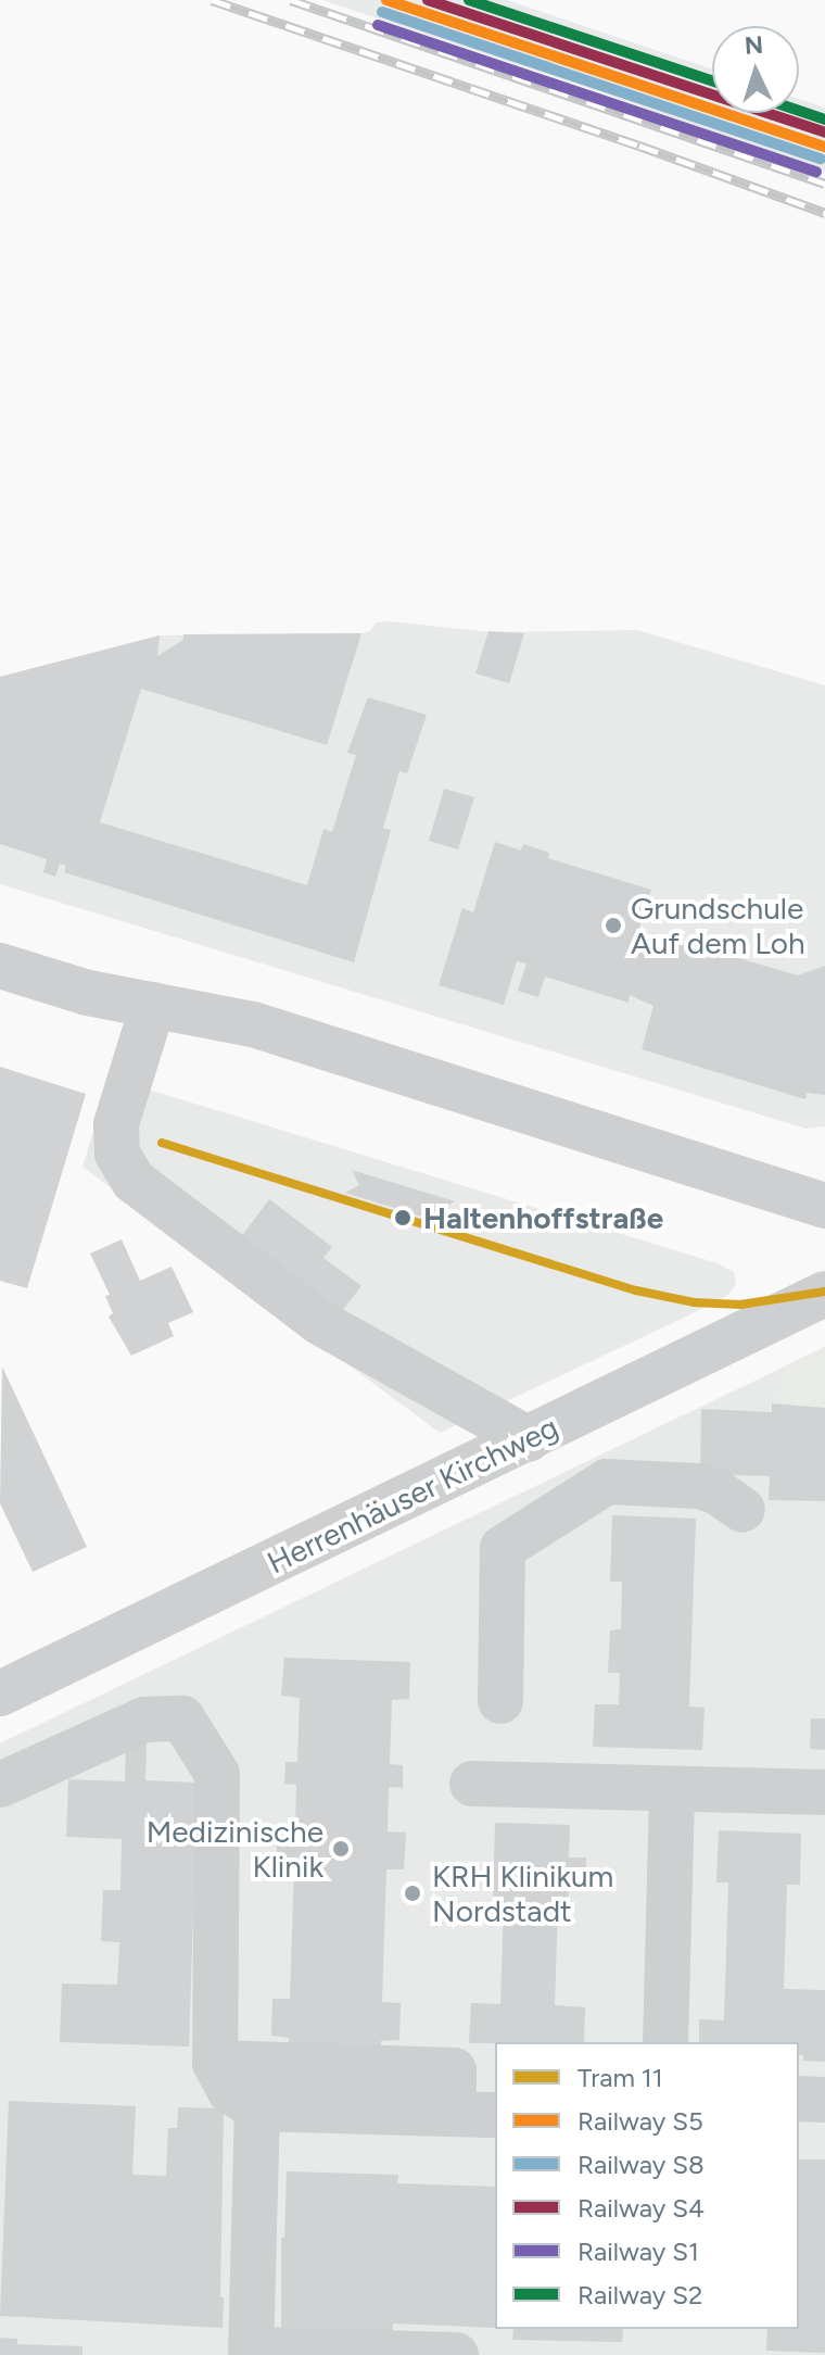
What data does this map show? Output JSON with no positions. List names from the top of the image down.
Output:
{
  "streets": {
    "street": ["Herrenhäuser Kirchweg"]
  },
  "places": [
    "Grundschule Auf dem Loh",
    "Haltenhoffstraße",
    "Medizinische Klinik",
    "KRH Klinikum Nordstadt"
  ],
  "lines": [
    "rail line S5",
    "rail line S4",
    "rail line S2",
    "rail line S8",
    "rail line S1",
    "tram line 11"
  ],
  "legend": [
    "Tram 11",
    "Railway S5",
    "Railway S8",
    "Railway S4",
    "Railway S1",
    "Railway S2"
  ],
  "north": "top"
}
